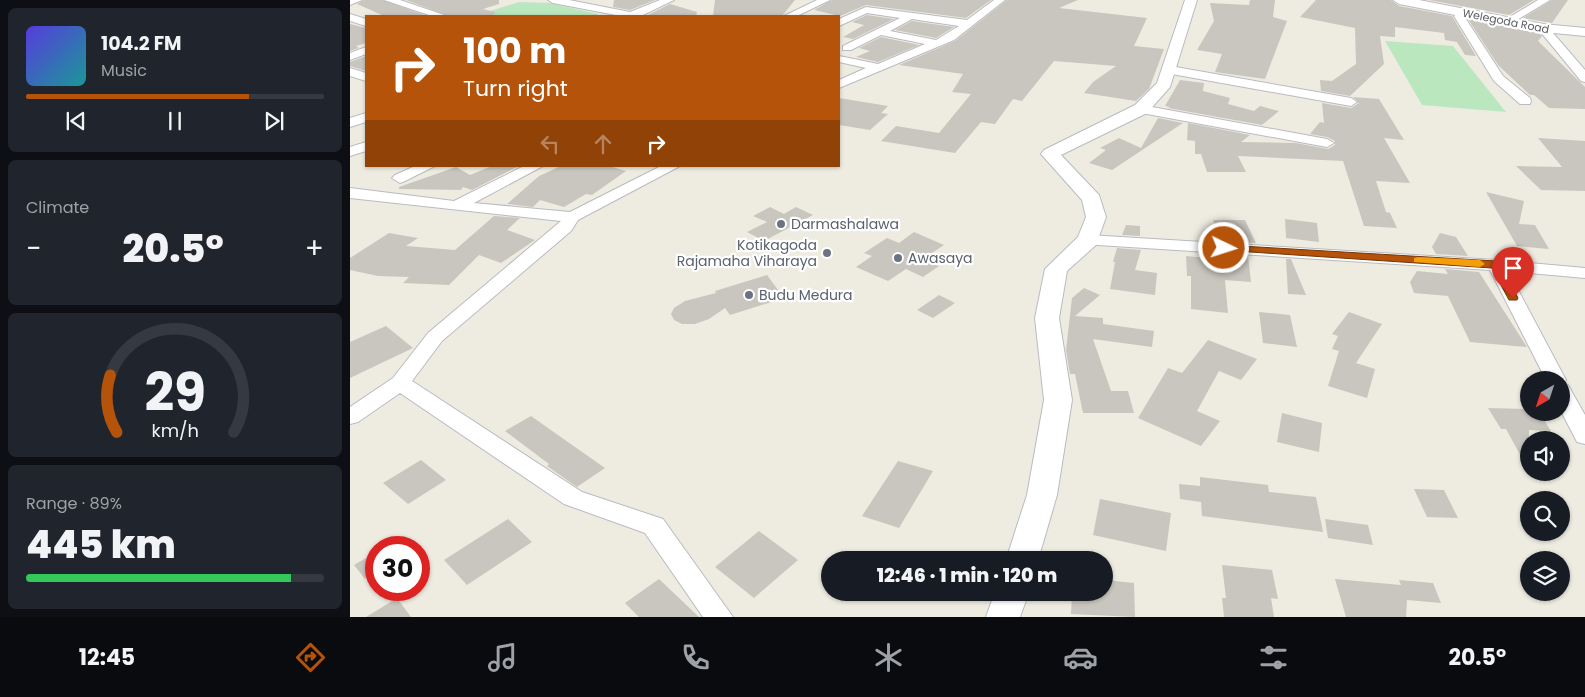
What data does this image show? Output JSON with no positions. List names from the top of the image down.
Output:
{
  "streets": {
    "street": ["Welegoda Road"]
  },
  "places": [
    "Darmashalawa",
    "Kotikagoda Rajamaha Viharaya",
    "Awasaya",
    "Budu Medura"
  ],
  "north": "bottom left",
  "page": {
    "turn": ["100 m", "Turn right"],
    "song": ["104.2 FM", "Music"],
    "tile": [
      "Climate",
      ["Range · 89%", "445 km"]
    ],
    "heat": ["−", "20.5°", "+"],
    "limit": "30",
    "trip": "12:46 · 1 min · 120 m",
    "tabs": ["12:45", "20.5°"],
    "gauge": ["29", "km/h"]
  }
}
